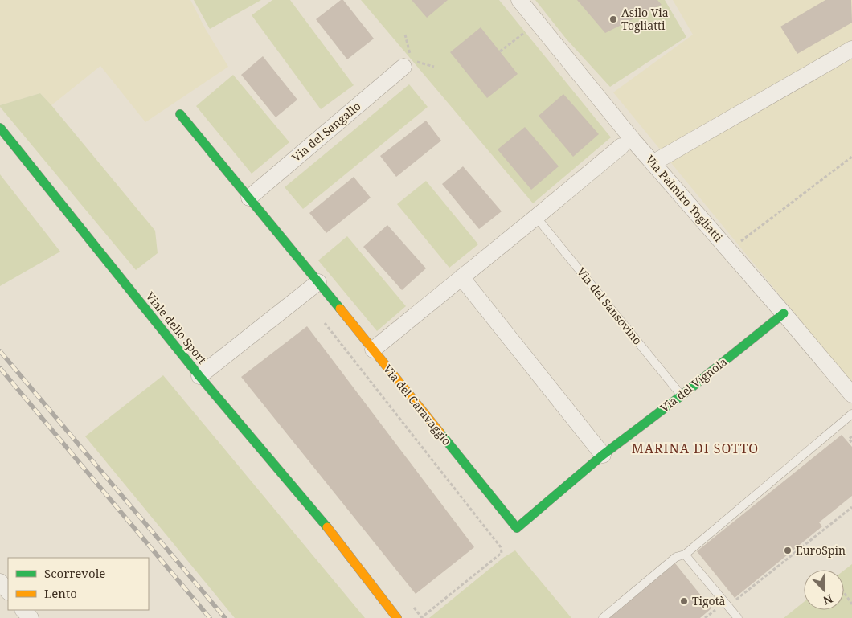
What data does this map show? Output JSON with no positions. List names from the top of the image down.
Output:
{
  "streets": {
    "street": [
      "Via del Sangallo",
      "Via Palmiro Togliatti",
      "Viale dello Sport",
      "Via del Vignola",
      "Via del Caravaggio"
    ],
    "lane": ["Via del Sansovino"]
  },
  "crossings": [
    ["Via del Sangallo", "Via del Caravaggio"],
    ["Via Palmiro Togliatti", "Via del Vignola"],
    ["Via del Sansovino", "Via del Vignola"],
    ["Via del Vignola", "Via del Caravaggio"]
  ],
  "districts": ["MARINA DI SOTTO"],
  "places": ["Asilo Via Togliatti", "EuroSpin", "Tigotà"],
  "legend": ["Scorrevole", "Lento"],
  "north": "bottom right"
}
